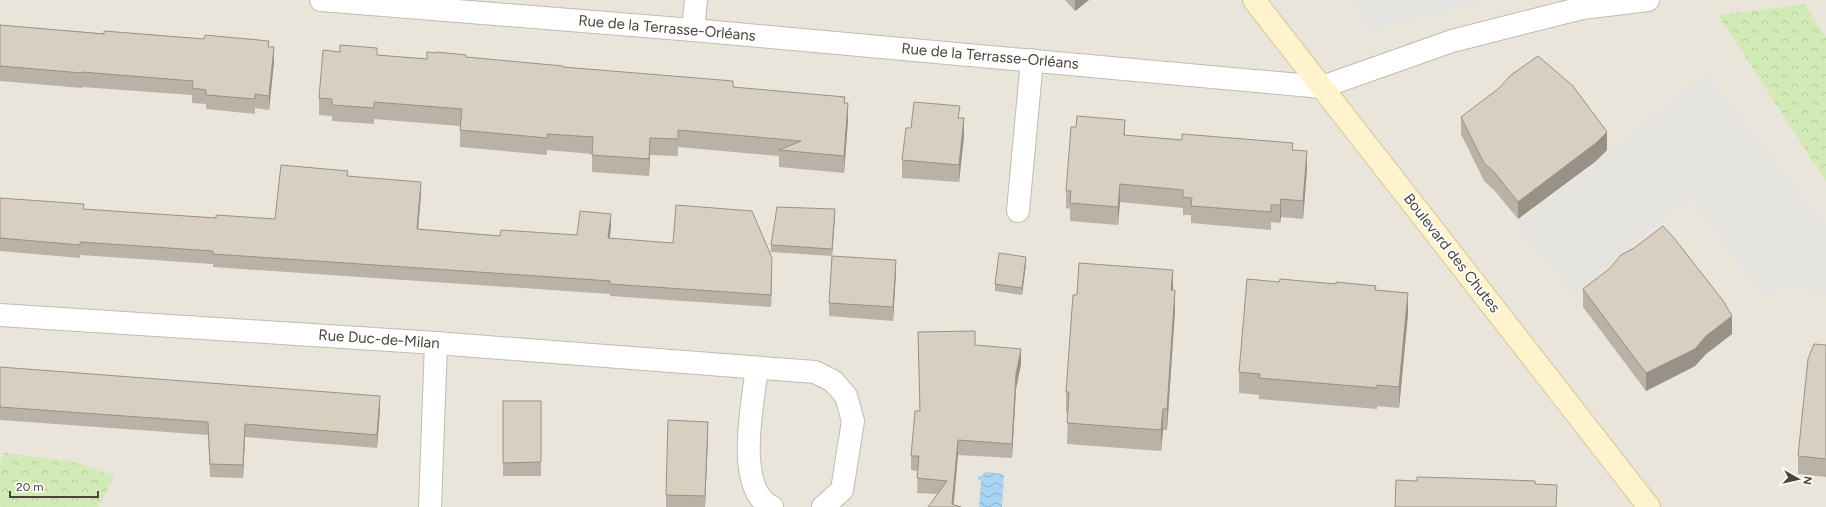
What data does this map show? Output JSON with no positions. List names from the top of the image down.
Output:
{
  "streets": {
    "street": ["Rue de la Terrasse-Orléans", "Boulevard des Chutes", "Rue Duc-de-Milan"]
  },
  "crossings": [
    ["Rue de la Terrasse-Orléans", "Boulevard des Chutes"]
  ],
  "scale_bar": "20 m",
  "north": "right"
}
